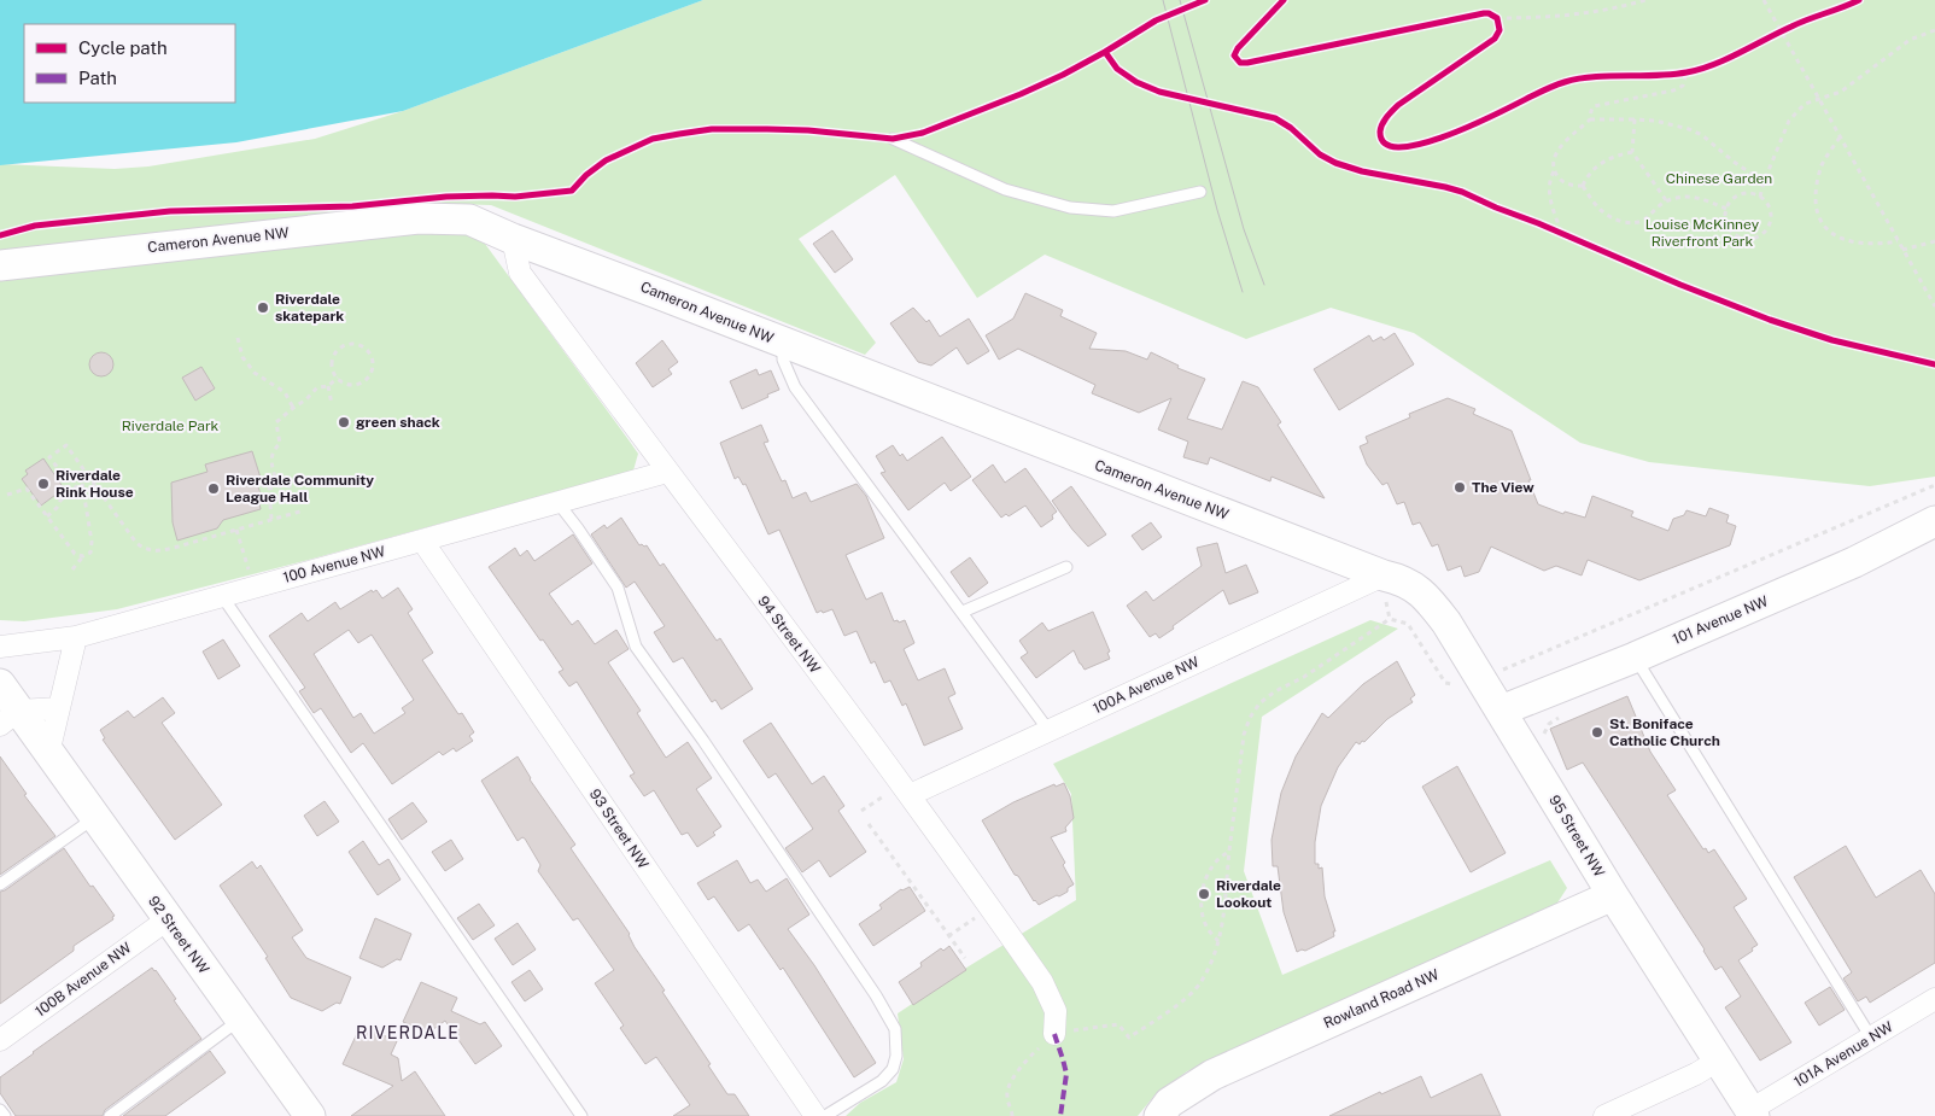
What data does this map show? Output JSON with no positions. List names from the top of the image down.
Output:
{
  "streets": {
    "street": [
      "Cameron Avenue NW",
      "100 Avenue NW",
      "101 Avenue NW",
      "94 Street NW",
      "100A Avenue NW",
      "93 Street NW",
      "95 Street NW",
      "92 Street NW",
      "100B Avenue NW",
      "Rowland Road NW",
      "101A Avenue NW"
    ]
  },
  "crossings": [
    ["Cameron Avenue NW", "94 Street NW"],
    ["Cameron Avenue NW", "100A Avenue NW"],
    ["Cameron Avenue NW", "95 Street NW"],
    ["100 Avenue NW", "94 Street NW"],
    ["100 Avenue NW", "93 Street NW"],
    ["101 Avenue NW", "95 Street NW"],
    ["94 Street NW", "100A Avenue NW"],
    ["100A Avenue NW", "95 Street NW"],
    ["95 Street NW", "Rowland Road NW"],
    ["95 Street NW", "101A Avenue NW"],
    ["92 Street NW", "100B Avenue NW"]
  ],
  "districts": ["RIVERDALE"],
  "parks": ["Chinese Garden", "Louise McKinney Riverfront Park", "Riverdale Park"],
  "places": [
    "Riverdale skatepark",
    "green shack",
    "Riverdale Rink House",
    "The View",
    "Riverdale Community League Hall",
    "St. Boniface Catholic Church",
    "Riverdale Lookout"
  ],
  "legend": ["Cycle path", "Path"]
}
